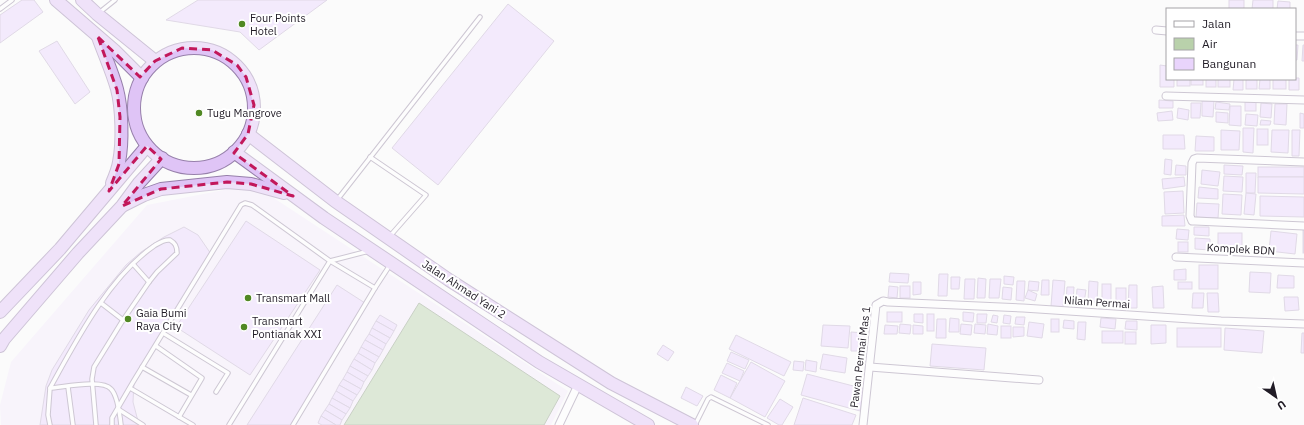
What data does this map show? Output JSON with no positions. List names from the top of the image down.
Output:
{
  "streets": {
    "highway": ["Jalan Ahmad Yani 2"],
    "street": ["Komplek BDN", "Nilam Permai", "Pawan Permai Mas 1"]
  },
  "crossings": [
    ["Nilam Permai", "Pawan Permai Mas 1"]
  ],
  "places": [
    "Four Points Hotel",
    "Tugu Mangrove",
    "Transmart Mall",
    "Gaia Bumi Raya City",
    "Transmart Pontianak XXI"
  ],
  "legend": ["Jalan", "Air", "Bangunan"],
  "north": "bottom right"
}
